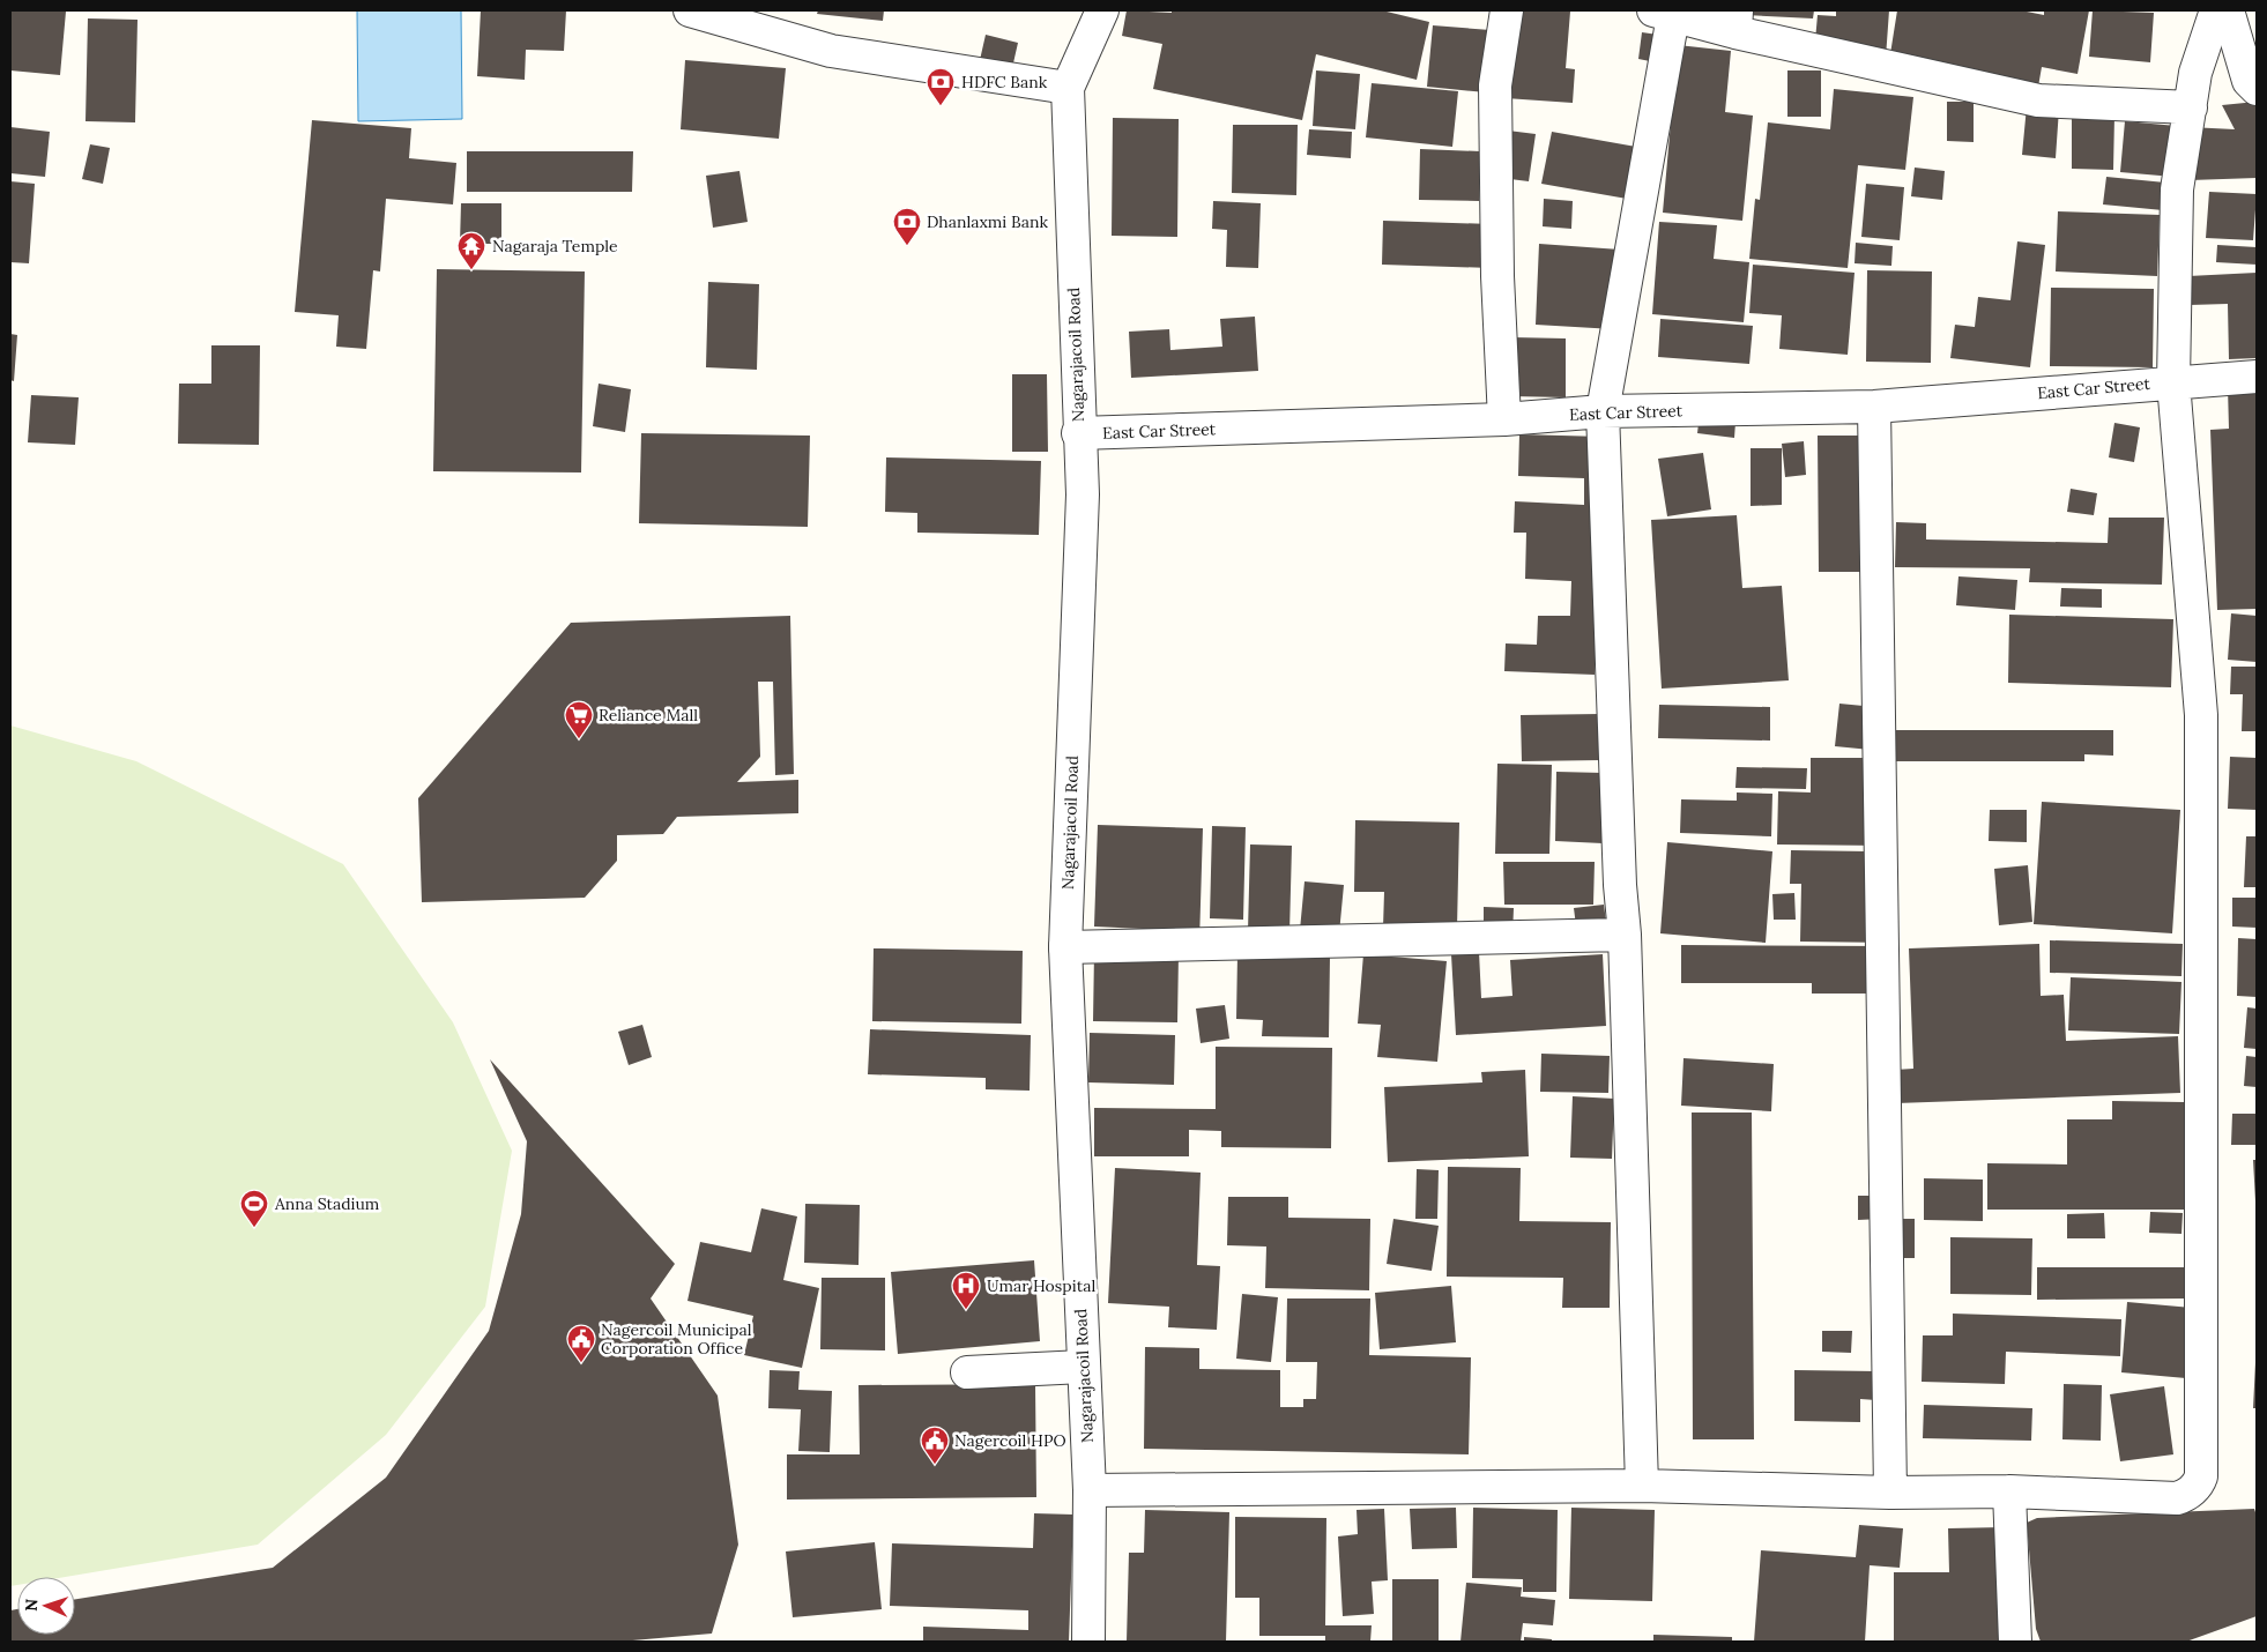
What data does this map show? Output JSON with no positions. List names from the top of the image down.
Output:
{
  "streets": {
    "street": ["Nagarajacoil Road", "East Car Street"]
  },
  "crossings": [
    ["Nagarajacoil Road", "East Car Street"]
  ],
  "places": {
    "bank": ["HDFC Bank", "Dhanlaxmi Bank"],
    "temple": ["Nagaraja Temple"],
    "supermarket": ["Reliance Mall"],
    "sports": ["Anna Stadium"],
    "hospital": ["Umar Hospital"],
    "public building": ["Nagercoil Municipal Corporation Office", "Nagercoil HPO"]
  },
  "north": "left"
}
